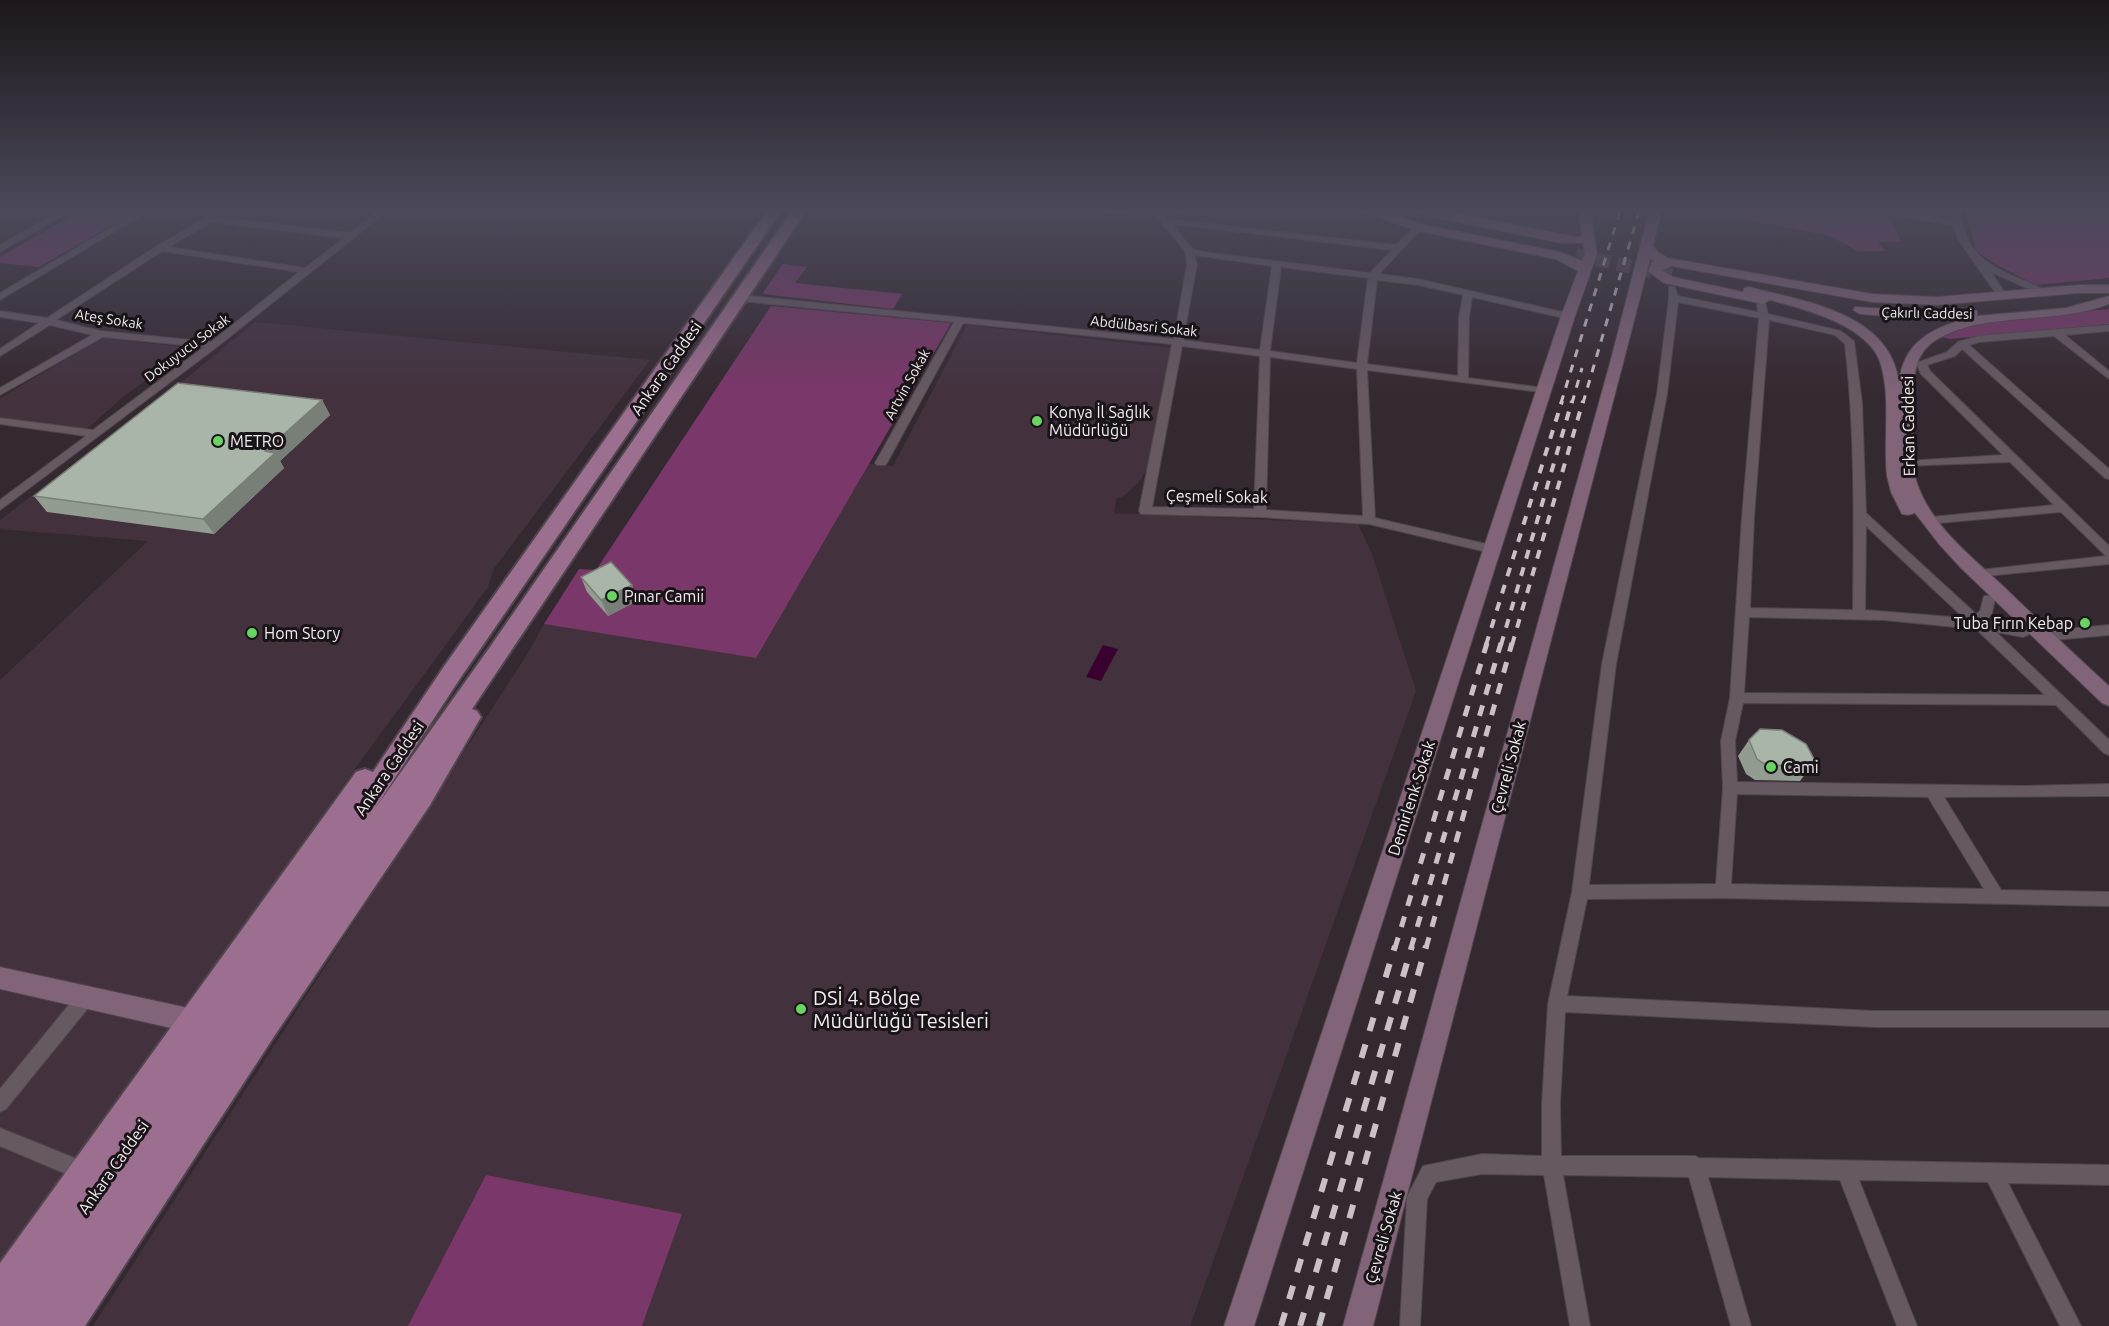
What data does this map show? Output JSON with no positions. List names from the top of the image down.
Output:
{
  "streets": {
    "main road": [
      "Çakırlı Caddesi",
      "Ankara Caddesi",
      "Erkan Caddesi",
      "Çevreli Sokak",
      "Demirlenk Sokak"
    ],
    "street": [
      "Ateş Sokak",
      "Abdülbasri Sokak",
      "Dokuyucu Sokak",
      "Artvin Sokak",
      "Çeşmeli Sokak"
    ]
  },
  "crossings": [
    ["Çakırlı Caddesi", "Erkan Caddesi"],
    ["Ateş Sokak", "Dokuyucu Sokak"],
    ["Abdülbasri Sokak", "Ankara Caddesi"],
    ["Abdülbasri Sokak", "Artvin Sokak"],
    ["Abdülbasri Sokak", "Çeşmeli Sokak"],
    ["Abdülbasri Sokak", "Demirlenk Sokak"],
    ["Çeşmeli Sokak", "Demirlenk Sokak"]
  ],
  "places": [
    "Konya İl Sağlık Müdürlüğü",
    "METRO",
    "Pınar Camii",
    "Tuba Fırın Kebap",
    "Hom Story",
    "Cami",
    "DSİ 4. Bölge Müdürlüğü Tesisleri"
  ]
}
